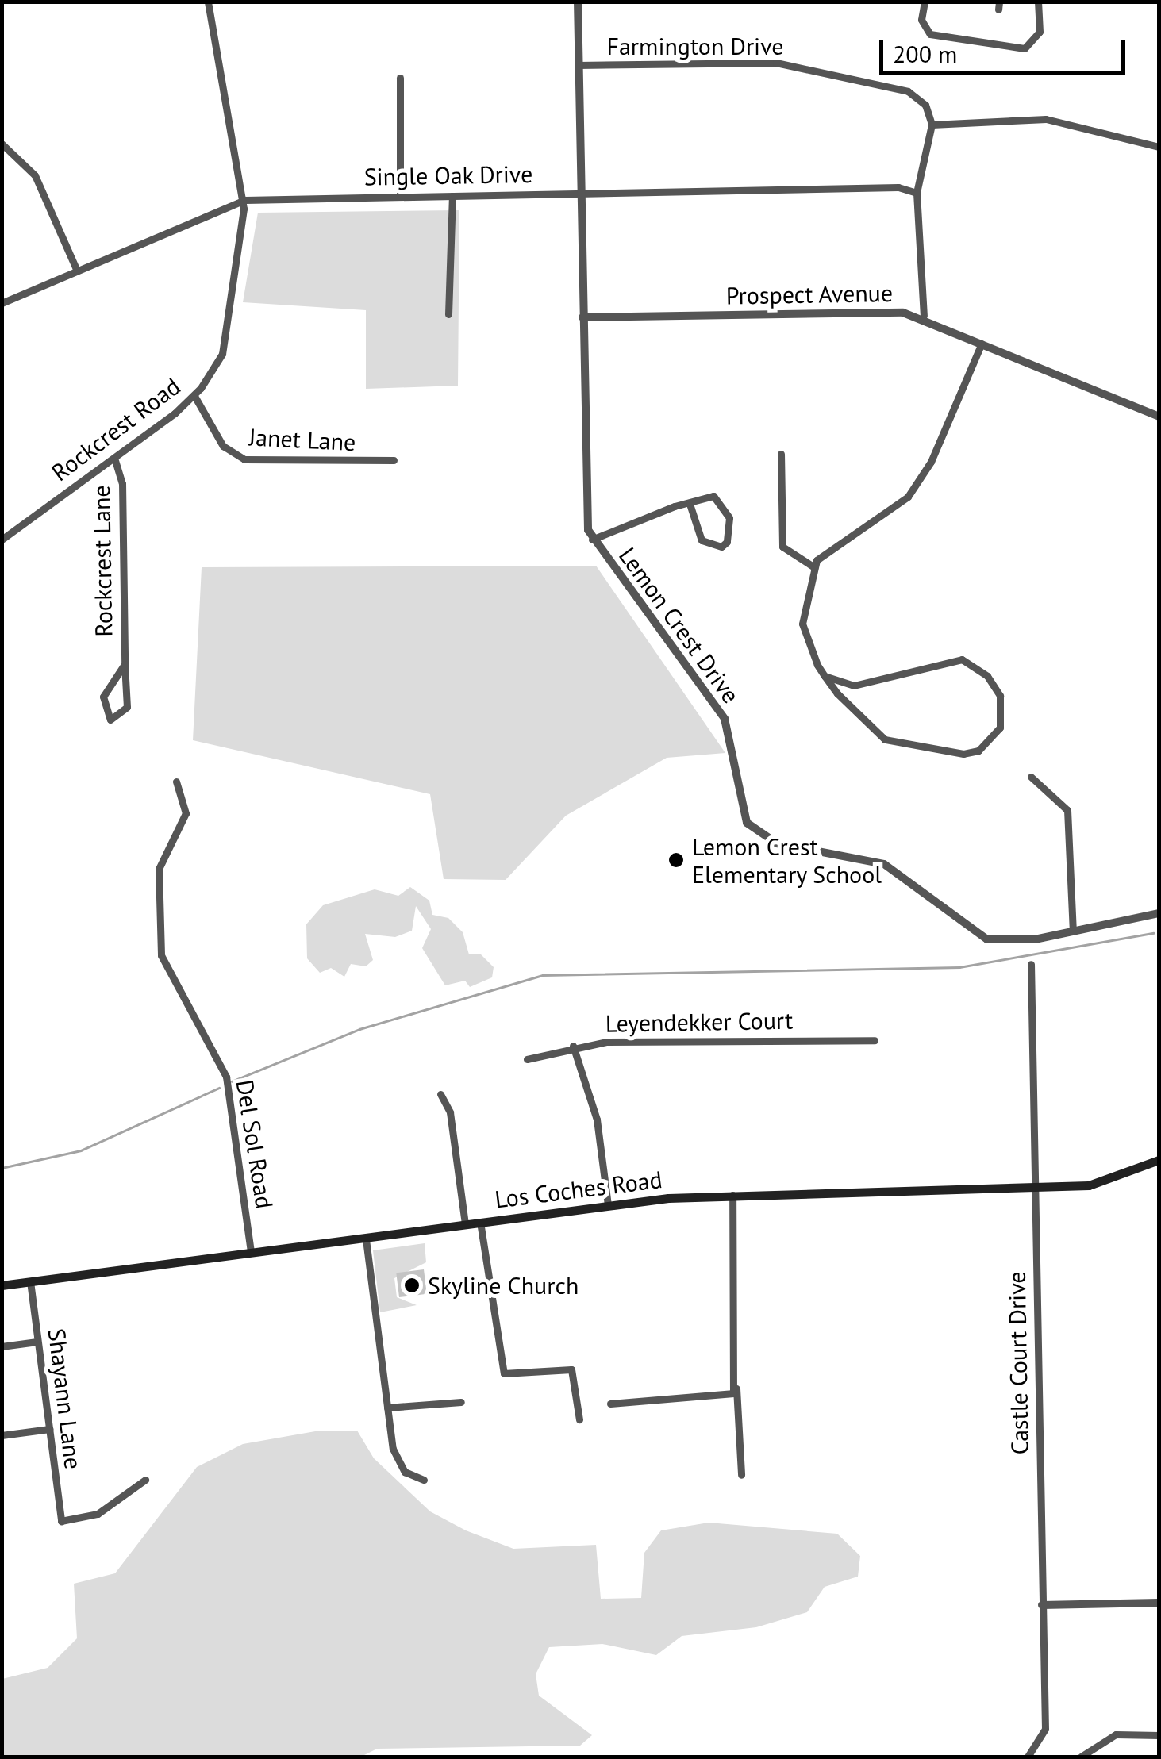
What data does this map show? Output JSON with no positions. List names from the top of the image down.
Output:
{
  "streets": {
    "main road": ["Los Coches Road"],
    "street": [
      "Farmington Drive",
      "Single Oak Drive",
      "Prospect Avenue",
      "Rockcrest Road",
      "Janet Lane",
      "Rockcrest Lane",
      "Lemon Crest Drive",
      "Leyendekker Court",
      "Del Sol Road",
      "Castle Court Drive",
      "Shayann Lane"
    ]
  },
  "crossings": [
    ["Farmington Drive", "Lemon Crest Drive"],
    ["Single Oak Drive", "Rockcrest Road"],
    ["Single Oak Drive", "Lemon Crest Drive"],
    ["Prospect Avenue", "Lemon Crest Drive"],
    ["Rockcrest Road", "Janet Lane"],
    ["Rockcrest Road", "Rockcrest Lane"],
    ["Del Sol Road", "Los Coches Road"],
    ["Los Coches Road", "Castle Court Drive"],
    ["Los Coches Road", "Shayann Lane"]
  ],
  "places": ["Lemon Crest Elementary School", "Skyline Church"],
  "scale_bar": "200 m"
}
